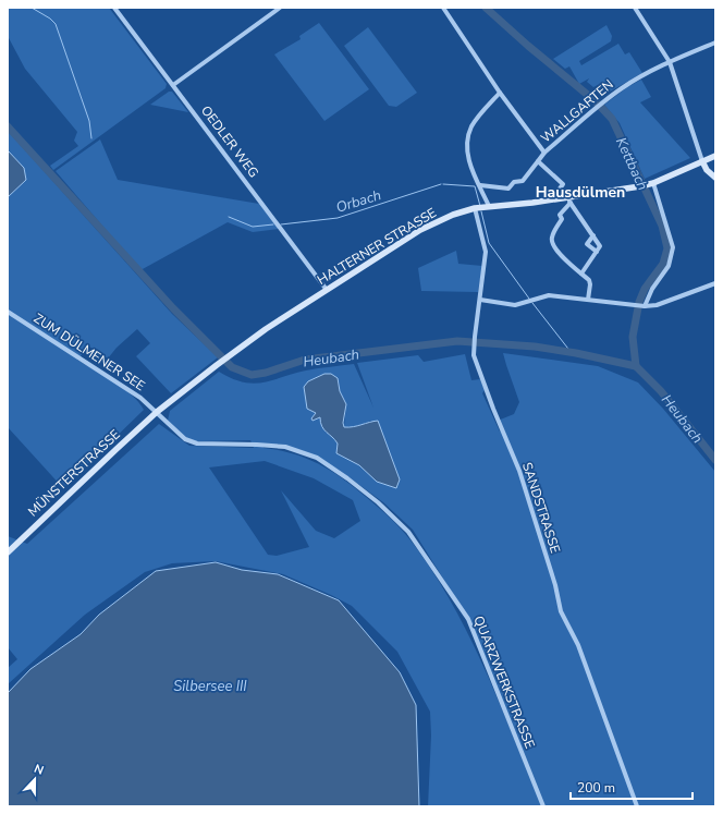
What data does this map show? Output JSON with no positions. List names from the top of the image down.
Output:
{
  "streets": {
    "main road": ["HALTERNER STRASSE", "MÜNSTERSTRASSE"],
    "street": [
      "WALLGARTEN",
      "OEDLER WEG",
      "ZUM DÜLMENER SEE",
      "SANDSTRASSE",
      "QUARZWERKSTRASSE"
    ]
  },
  "crossings": [
    ["WALLGARTEN", "HALTERNER STRASSE"],
    ["OEDLER WEG", "HALTERNER STRASSE"],
    ["HALTERNER STRASSE", "ZUM DÜLMENER SEE"],
    ["HALTERNER STRASSE", "MÜNSTERSTRASSE"],
    ["HALTERNER STRASSE", "SANDSTRASSE"],
    ["HALTERNER STRASSE", "QUARZWERKSTRASSE"],
    ["ZUM DÜLMENER SEE", "MÜNSTERSTRASSE"],
    ["ZUM DÜLMENER SEE", "QUARZWERKSTRASSE"],
    ["MÜNSTERSTRASSE", "QUARZWERKSTRASSE"]
  ],
  "districts": ["Hausdülmen"],
  "water": [
    "Kettbach",
    "Orbach",
    "Heubach",
    "Silbersee III"
  ],
  "scale_bar": "200 m",
  "north": "top"
}
